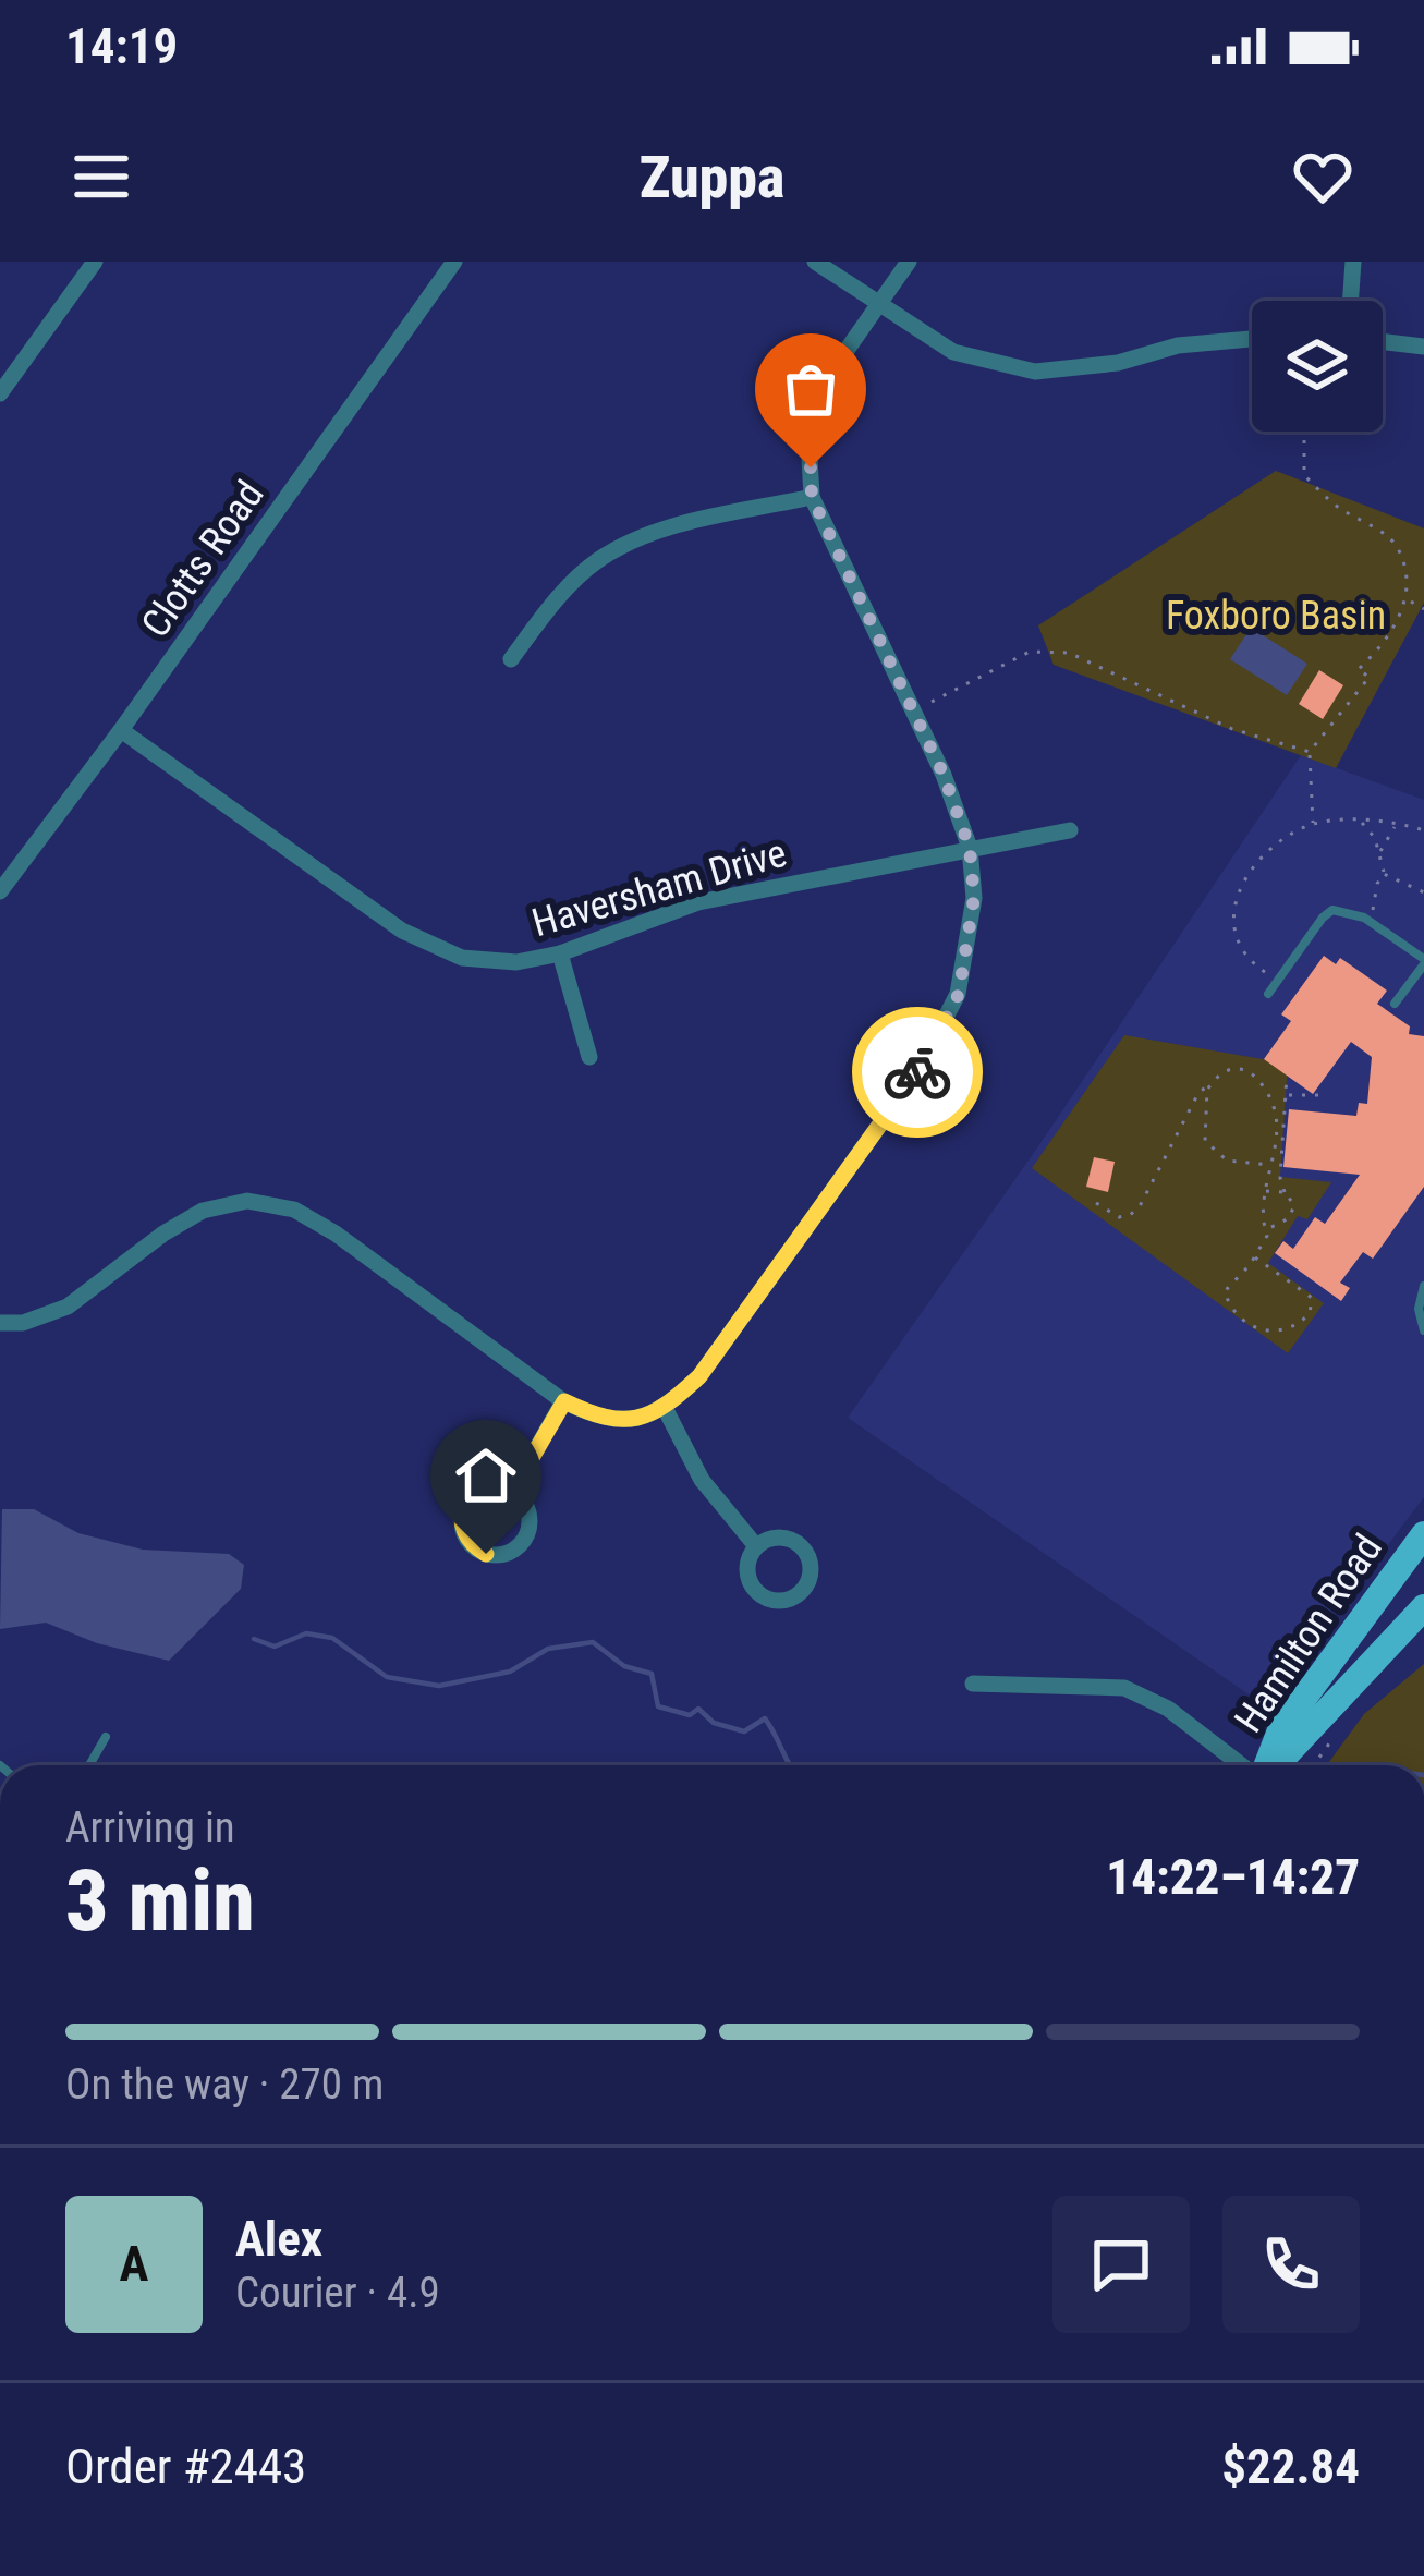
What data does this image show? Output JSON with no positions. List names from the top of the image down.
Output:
{
  "streets": {
    "main road": ["Hamilton Road"],
    "street": ["Clotts Road", "Haversham Drive"]
  },
  "crossings": [
    ["Clotts Road", "Haversham Drive"]
  ],
  "parks": ["Foxboro Basin"],
  "page": {
    "status": "14:19",
    "header": "Zuppa",
    "heading": ["3 min", "Arriving in", "14:22–14:27"],
    "panel": [
      "Alex",
      "Courier · 4.9",
      "Order #2443",
      "$22.84"
    ],
    "bar": "On the way · 270 m",
    "round": "A"
  }
}
